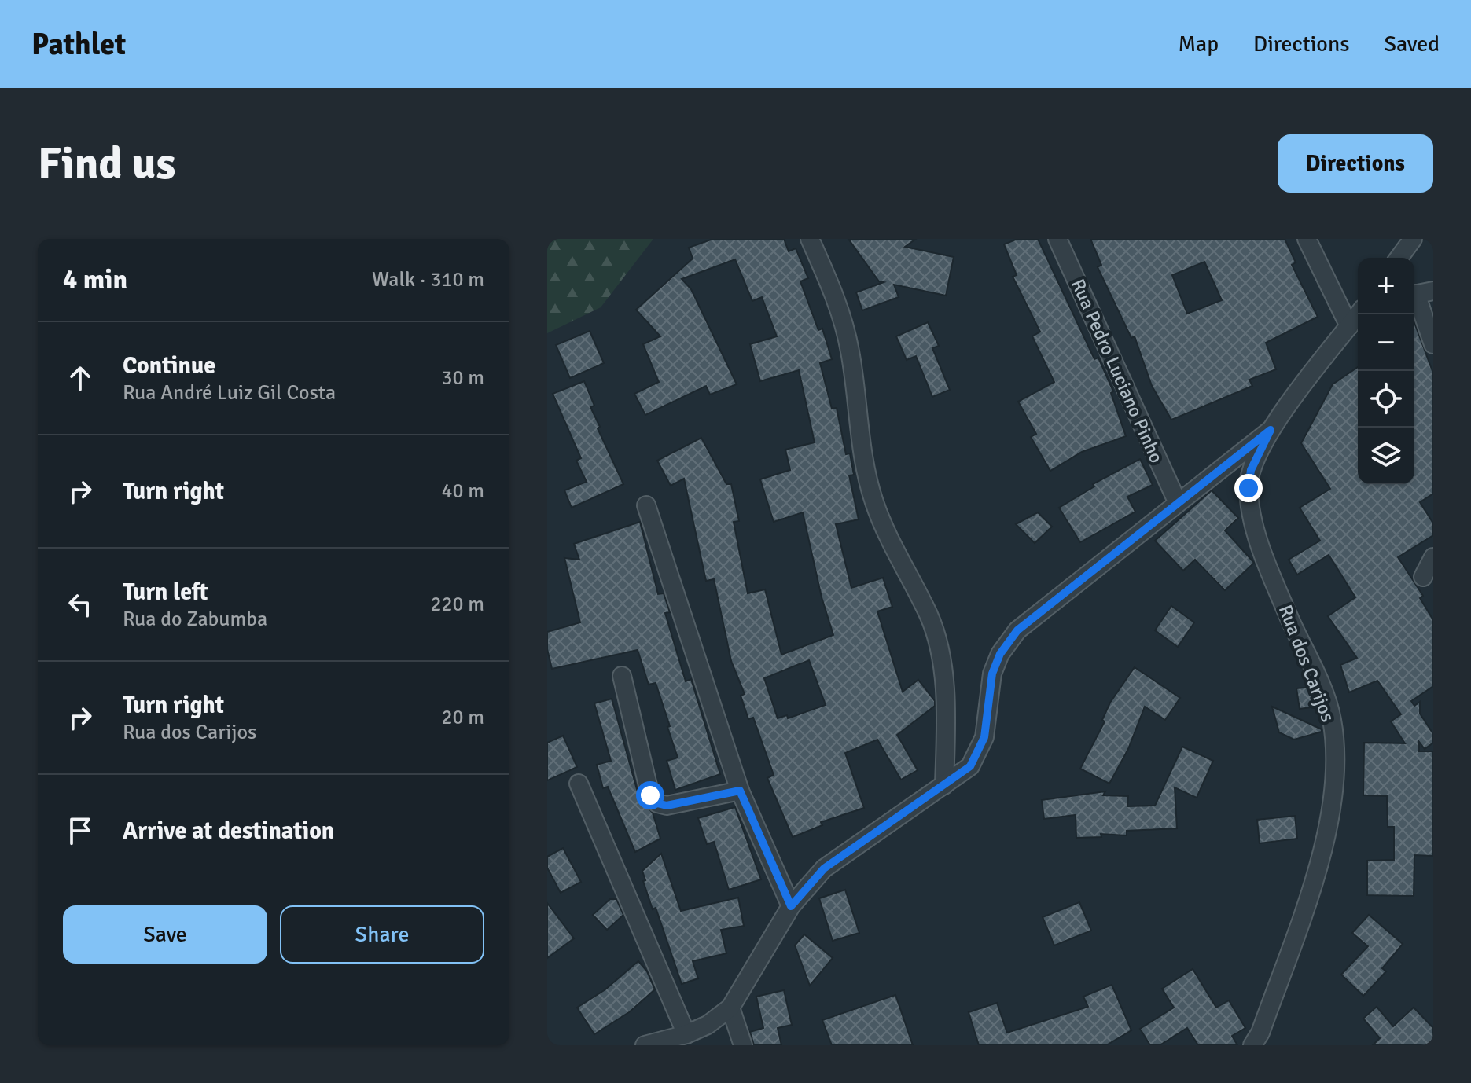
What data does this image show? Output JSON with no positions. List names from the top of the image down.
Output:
{
  "streets": {
    "street": ["Rua Pedro Luciano Pinho", "Rua dos Carijos"]
  },
  "page": {
    "header": "Pathlet",
    "nav": ["Map", "Directions", "Saved"],
    "buttons": [
      "Directions",
      ["Save", "Share"]
    ],
    "title": "Find us",
    "heading": ["4 min", "Walk · 310 m"],
    "map_buttons": ["+", "−"],
    "list": [
      ["Continue", "Rua André Luiz Gil Costa", "30 m"],
      ["Turn right", "40 m"],
      ["Turn left", "Rua do Zabumba", "220 m"],
      ["Turn right", "Rua dos Carijos", "20 m"],
      "Arrive at destination"
    ]
  }
}
